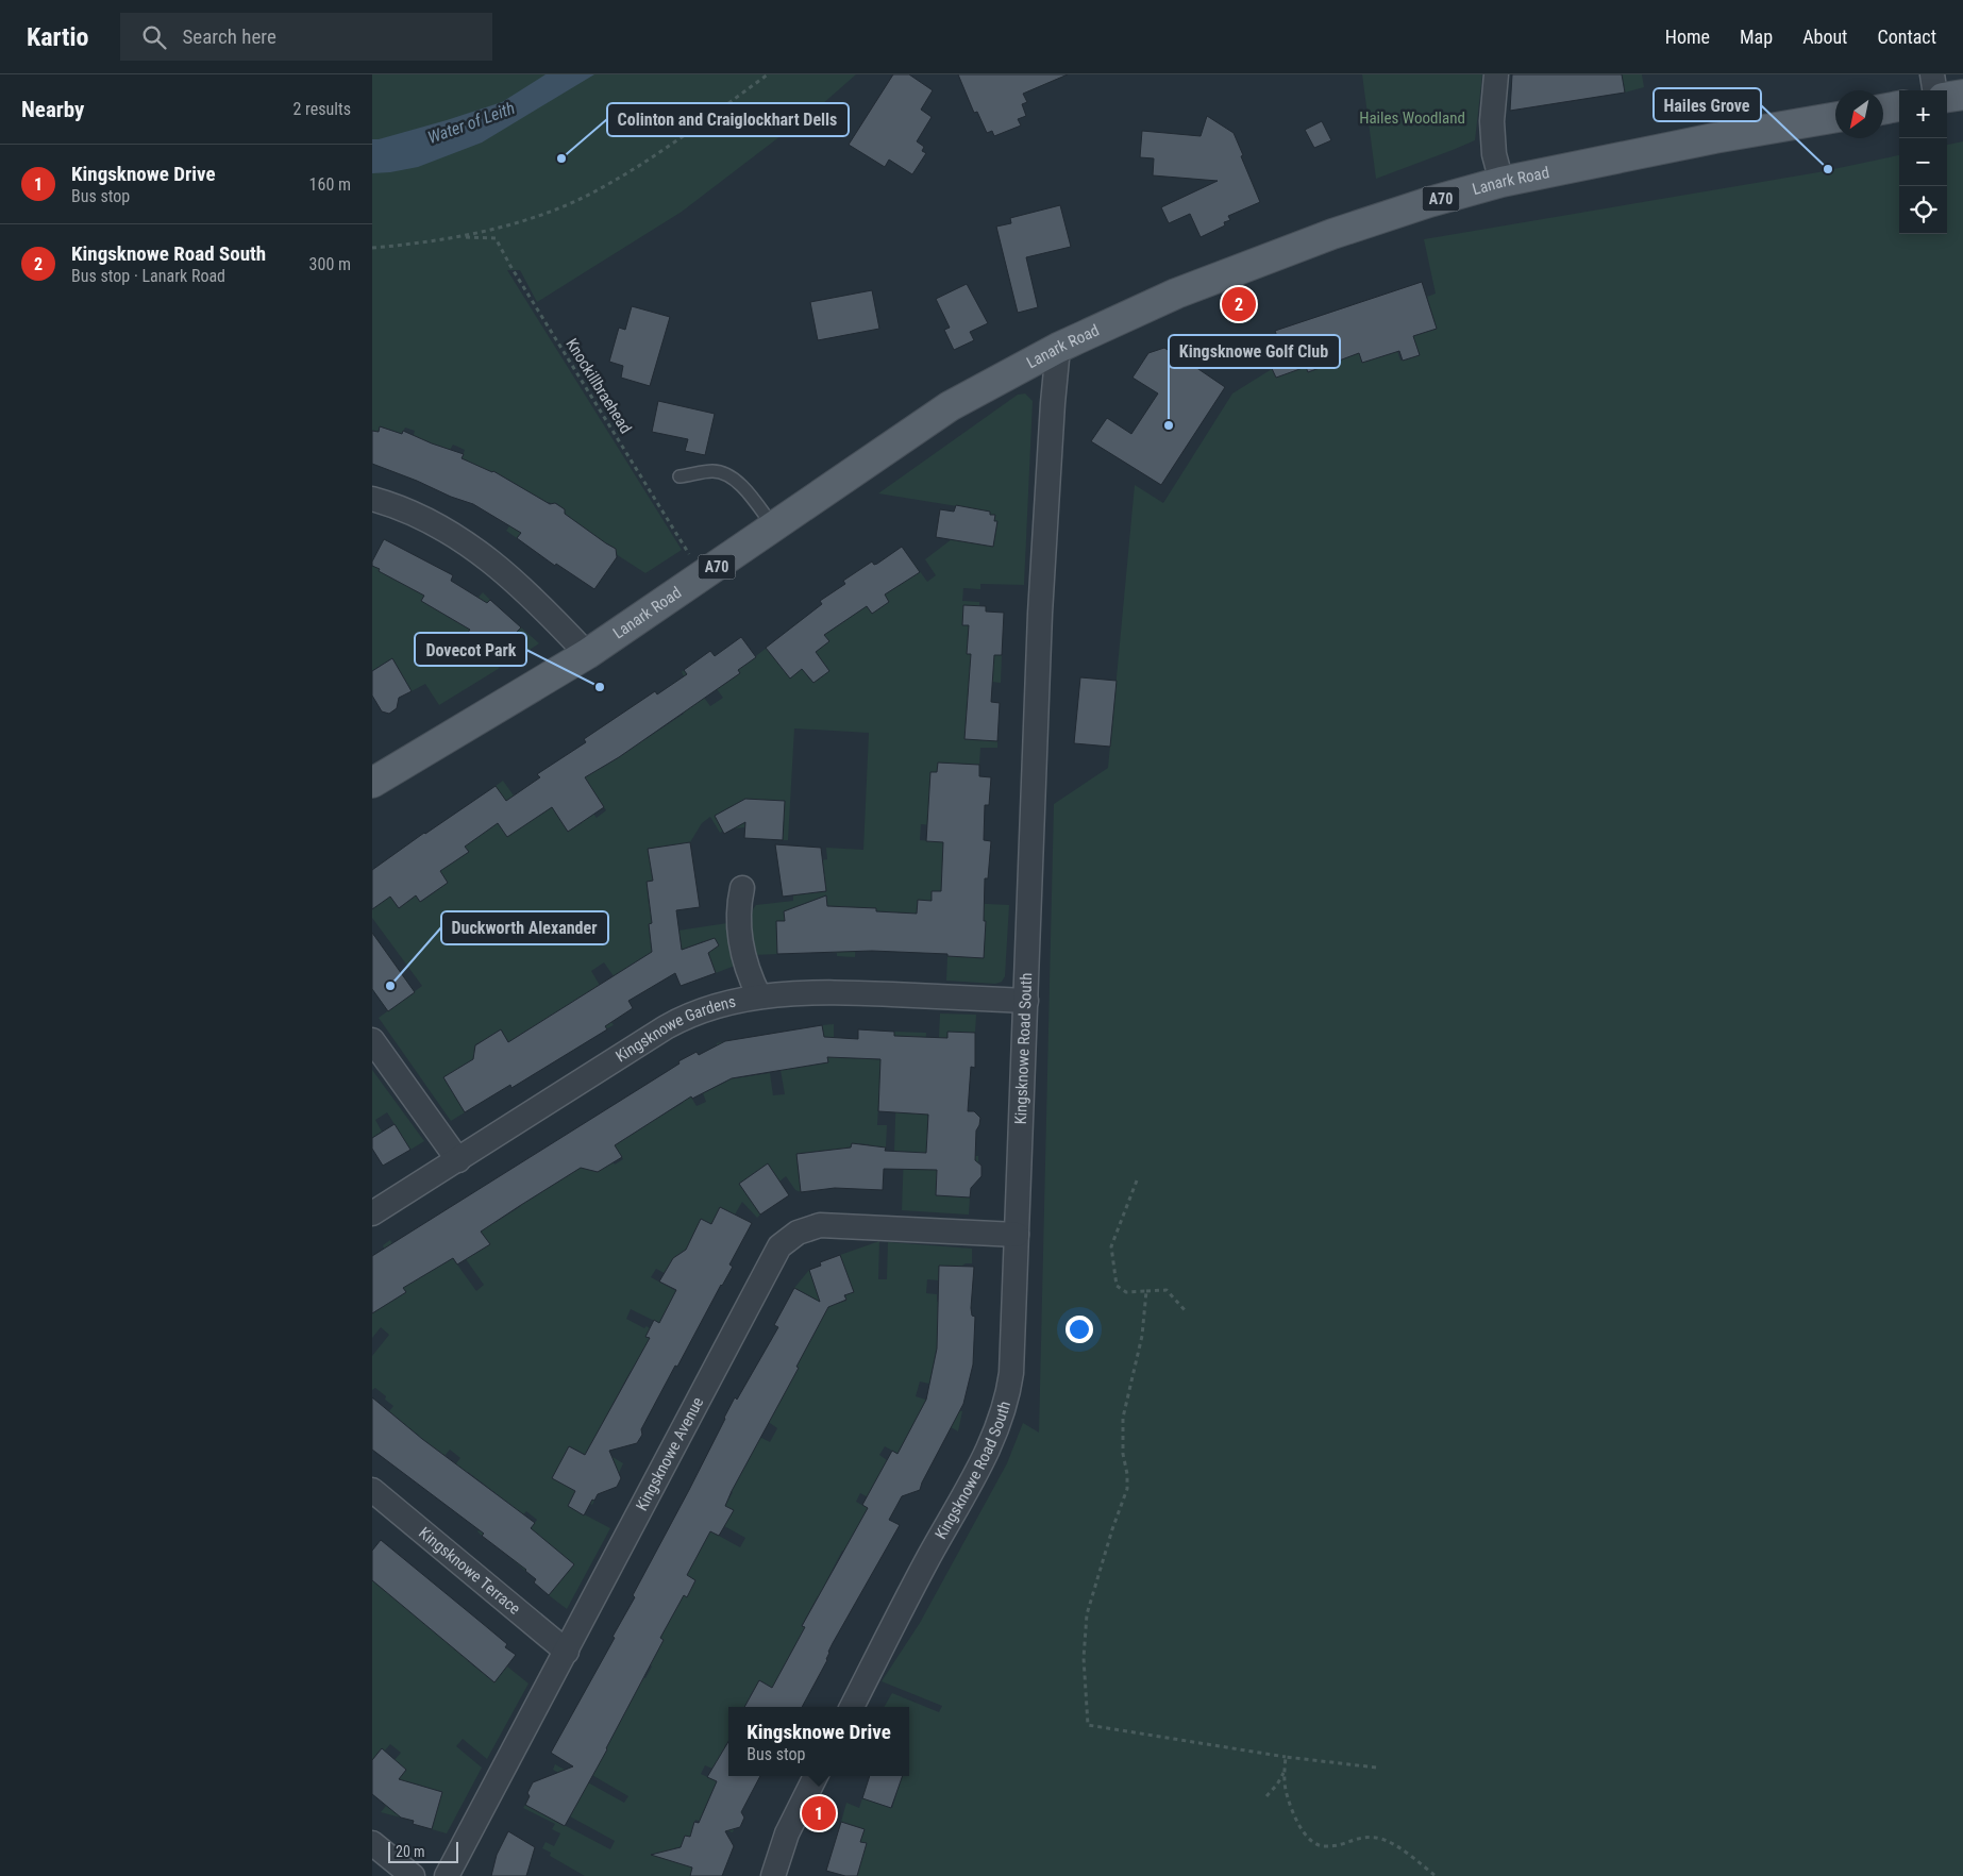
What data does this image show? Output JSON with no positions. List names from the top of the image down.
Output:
{
  "streets": {
    "main road": ["Lanark Road", "A70"],
    "street": [
      "Kingsknowe Gardens",
      "Kingsknowe Road South",
      "Kingsknowe Avenue",
      "Kingsknowe Terrace"
    ],
    "path": ["Knockillbraehead"]
  },
  "crossings": [
    ["Lanark Road", "Knockillbraehead"],
    ["Lanark Road", "Kingsknowe Road South"],
    ["Kingsknowe Gardens", "Kingsknowe Road South"],
    ["Kingsknowe Road South", "Kingsknowe Avenue"],
    ["Kingsknowe Avenue", "Kingsknowe Terrace"]
  ],
  "water": ["Water of Leith"],
  "parks": ["Hailes Woodland"],
  "places": [
    "Colinton and Craiglockhart Dells",
    "Hailes Grove",
    "Kingsknowe Golf Club",
    "Dovecot Park",
    "Duckworth Alexander"
  ],
  "scale_bar": "20 m",
  "north": "bottom left",
  "page": {
    "header": "Kartio",
    "search": "Search here",
    "nav": [
      "Home",
      "Map",
      "About",
      "Contact"
    ],
    "heading": ["Nearby", "2 results"],
    "map_buttons": ["+", "−"],
    "list": [
      {
        "mark": "1",
        "name": "Kingsknowe Drive",
        "note": "Bus stop",
        "value": "160 m"
      },
      {
        "mark": "2",
        "name": "Kingsknowe Road South",
        "note": "Bus stop · Lanark Road",
        "value": "300 m"
      }
    ],
    "pins": ["2", "1"],
    "popup": ["Kingsknowe Drive", "Bus stop"],
    "scale": "20 m"
  }
}
